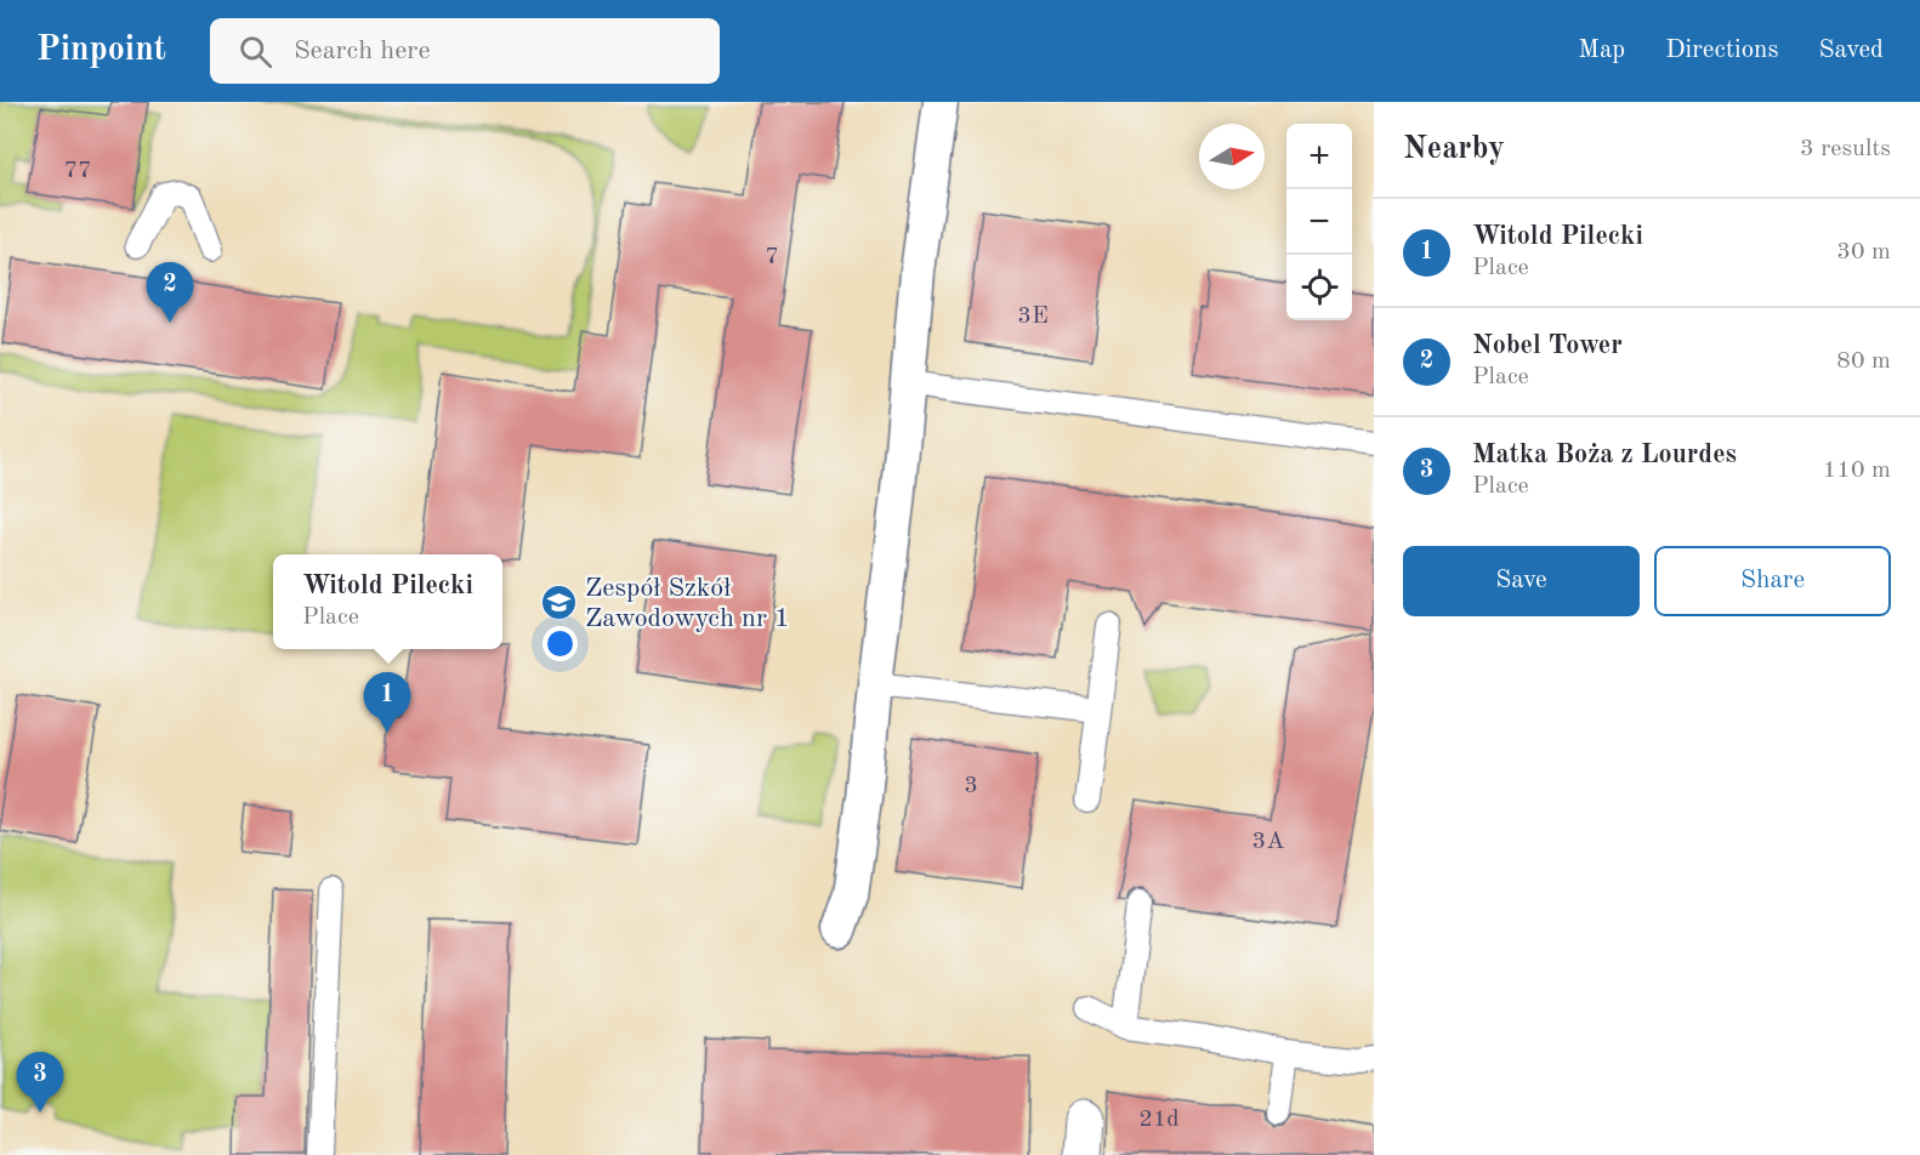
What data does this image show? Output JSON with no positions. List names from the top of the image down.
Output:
{
  "places": {
    "school or university": ["Zespół Szkół Zawodowych nr 1"]
  },
  "house_numbers": [
    "77",
    "7",
    "3E",
    "3",
    "3A",
    "21d"
  ],
  "north": "right",
  "page": {
    "header": "Pinpoint",
    "search": "Search here",
    "nav": ["Map", "Directions", "Saved"],
    "heading": ["Nearby", "3 results"],
    "map_buttons": ["+", "−"],
    "list": [
      {
        "mark": "1",
        "name": "Witold Pilecki",
        "note": "Place",
        "value": "30 m"
      },
      {
        "mark": "2",
        "name": "Nobel Tower",
        "note": "Place",
        "value": "80 m"
      },
      {
        "mark": "3",
        "name": "Matka Boża z Lourdes",
        "note": "Place",
        "value": "110 m"
      }
    ],
    "pins": ["2", "1", "3"],
    "buttons": ["Save", "Share"],
    "popup": ["Witold Pilecki", "Place"]
  }
}
